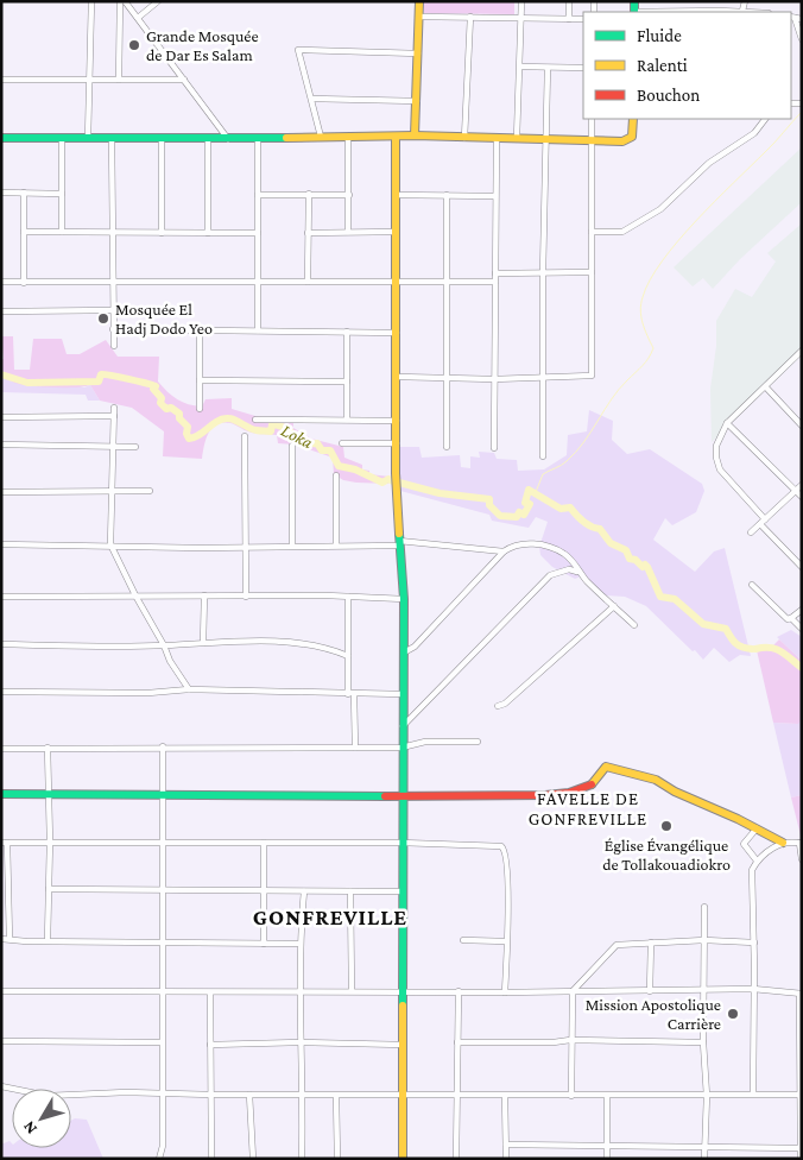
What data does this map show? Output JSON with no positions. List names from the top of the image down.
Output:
{
  "districts": ["FAVELLE DE GONFREVILLE", "GONFREVILLE"],
  "water": ["Loka"],
  "places": [
    "Grande Mosquée de Dar Es Salam",
    "Mosquée El Hadj Dodo Yeo",
    "Église Évangélique de Tollakouadiokro",
    "Mission Apostolique Carrière"
  ],
  "legend": ["Fluide", "Ralenti", "Bouchon"],
  "north": "bottom left"
}
